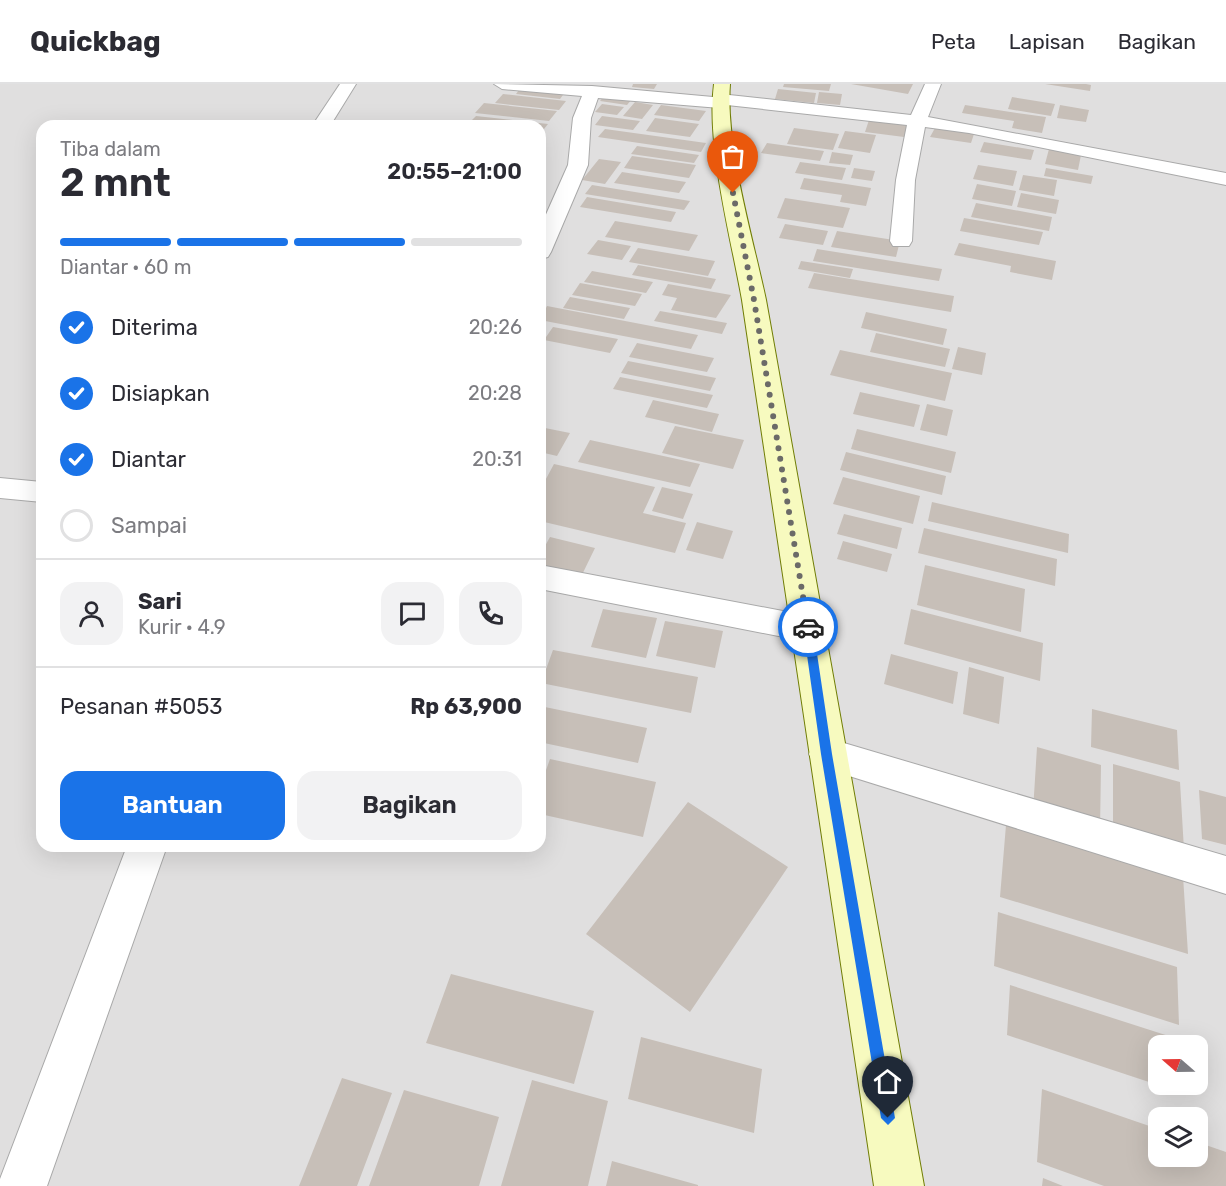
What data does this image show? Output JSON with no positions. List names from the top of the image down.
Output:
{
  "north": "left",
  "page": {
    "header": "Quickbag",
    "nav": ["Peta", "Lapisan", "Bagikan"],
    "heading": ["2 mnt", "Tiba dalam", "20:55–21:00"],
    "panel": [
      "Sari",
      "Kurir · 4.9",
      "Pesanan #5053",
      "Rp 63,900"
    ],
    "bar": "Diantar · 60 m",
    "list": [
      ["Diterima", "20:26"],
      ["Disiapkan", "20:28"],
      ["Diantar", "20:31"],
      "Sampai"
    ],
    "buttons": ["Bantuan", "Bagikan"]
  }
}
